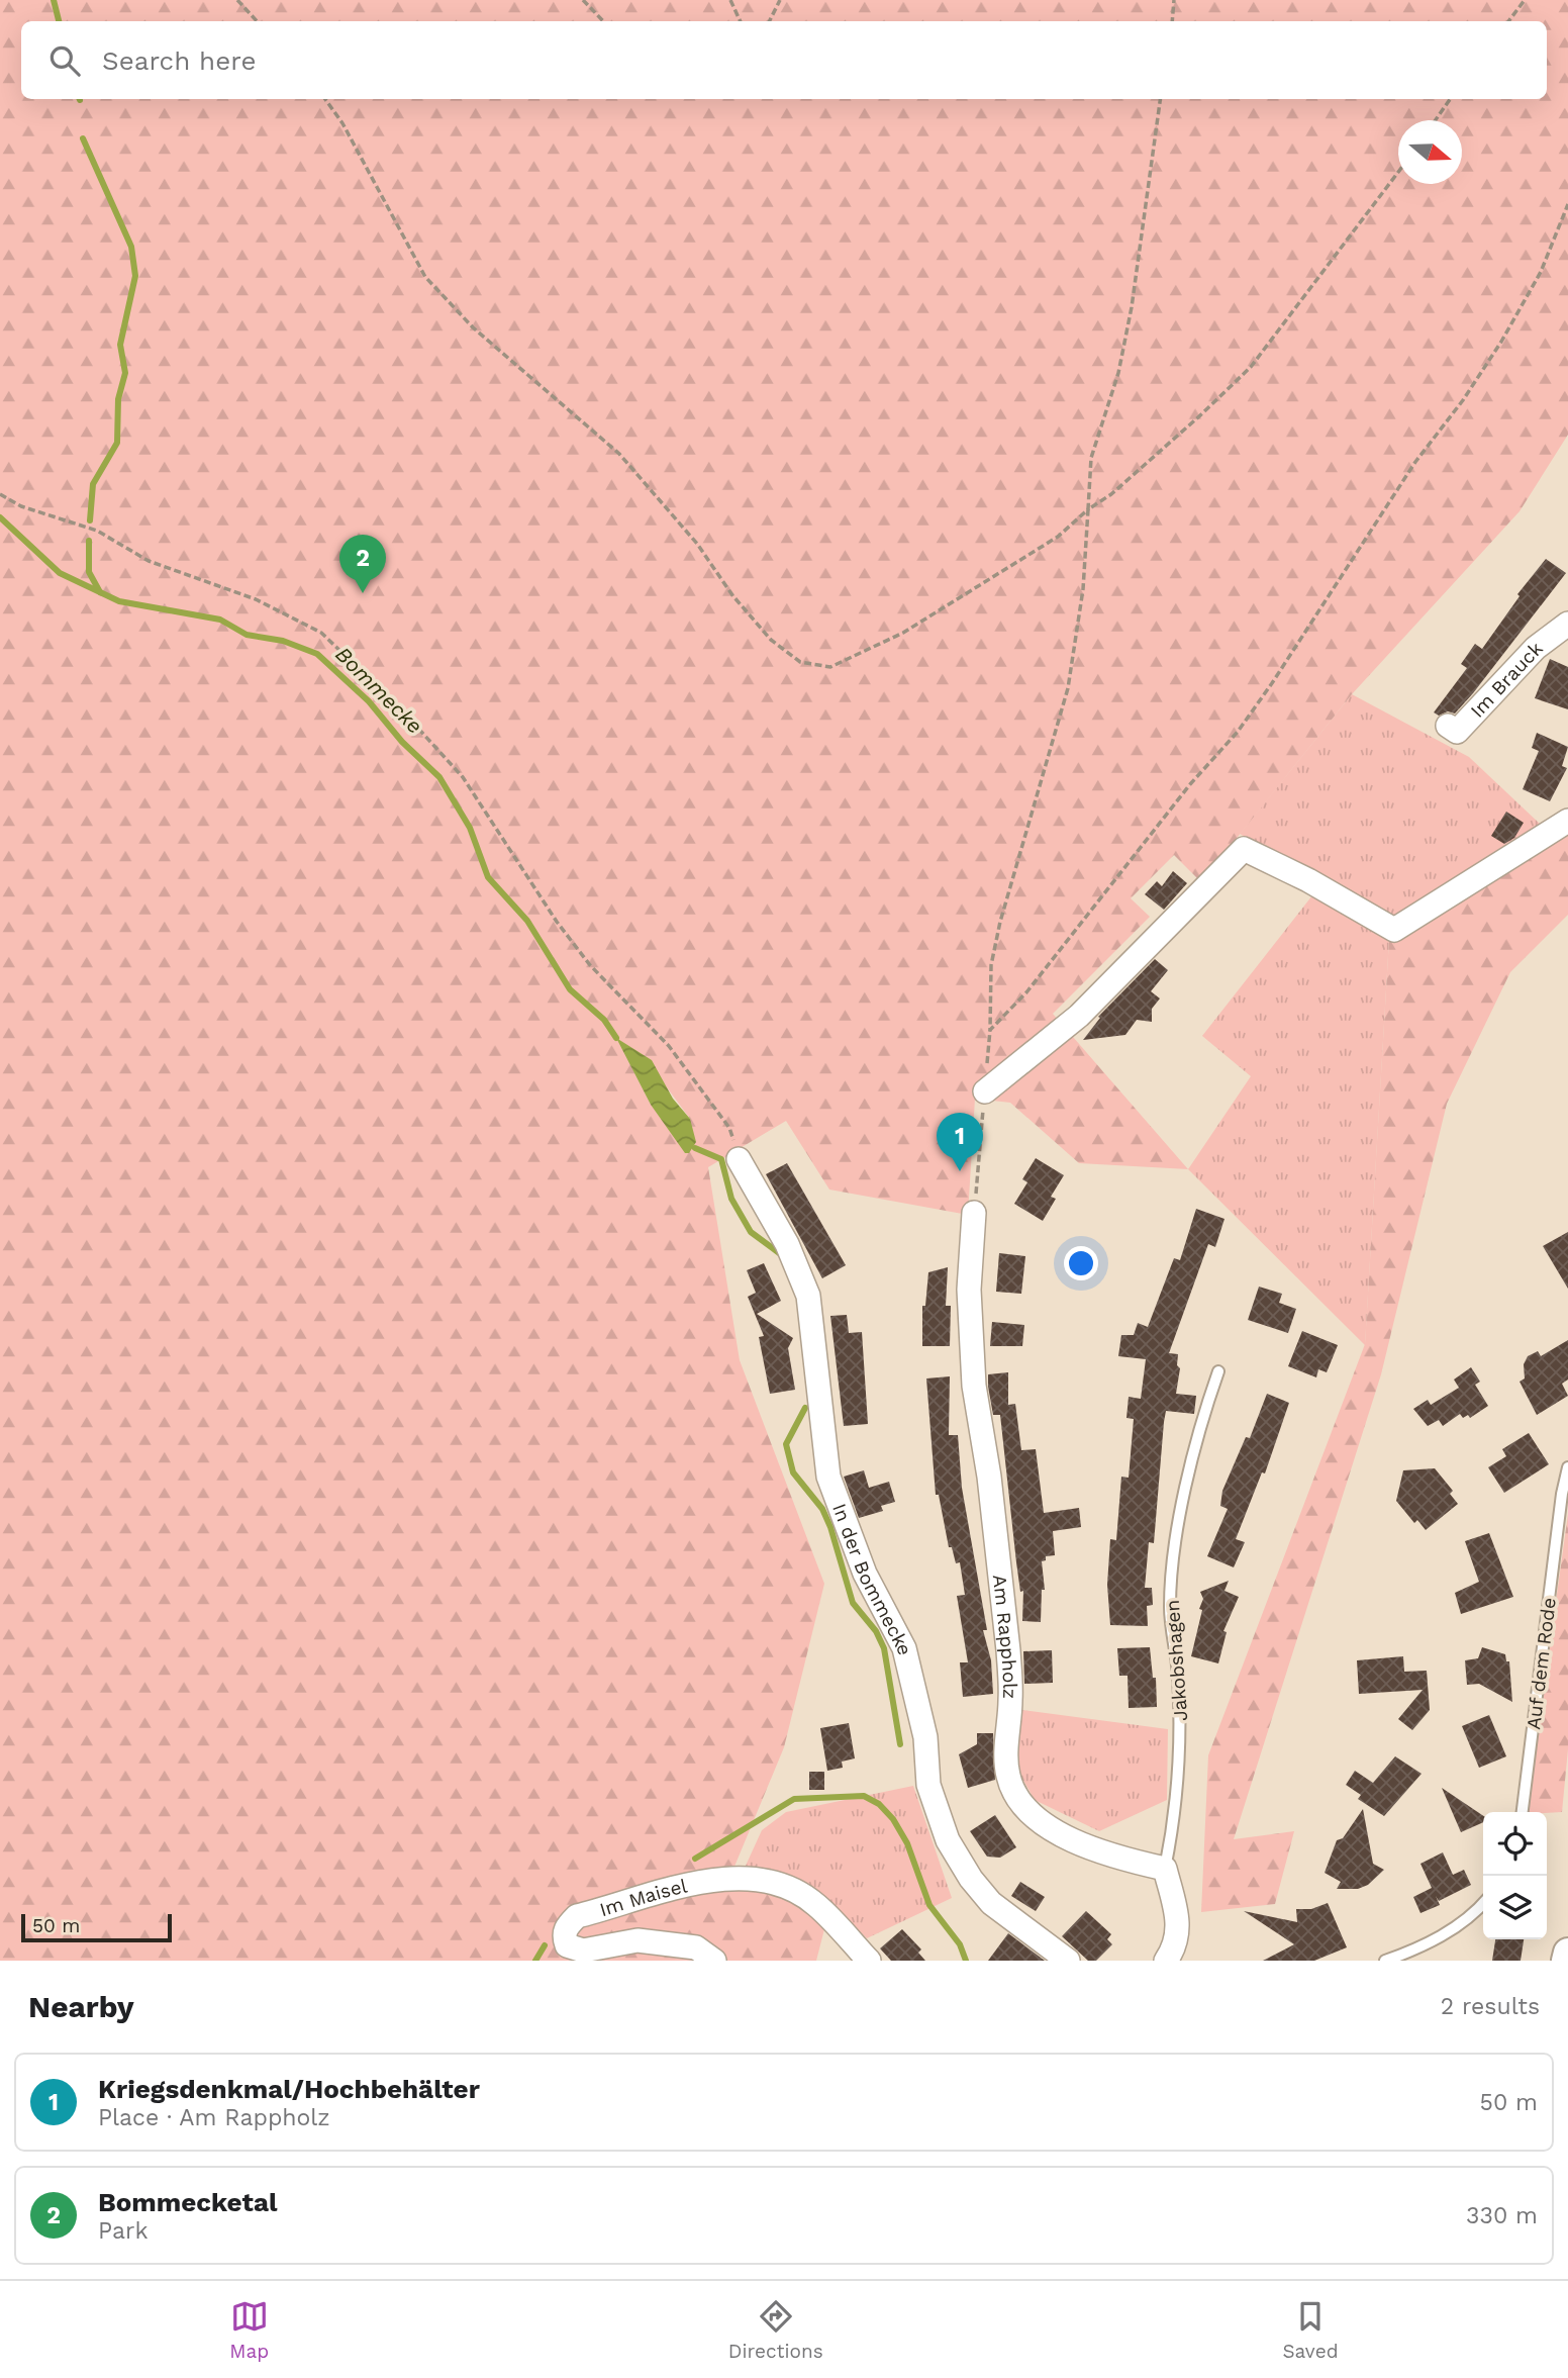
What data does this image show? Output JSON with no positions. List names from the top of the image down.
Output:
{
  "streets": {
    "street": [
      "Im Brauck",
      "In der Bommecke",
      "Am Rappholz",
      "Im Maisel"
    ],
    "lane": ["Jakobshagen", "Auf dem Rode"]
  },
  "crossings": [
    ["Am Rappholz", "Jakobshagen"]
  ],
  "water": ["Bommecke"],
  "scale_bar": "50 m",
  "north": "right",
  "page": {
    "search": "Search here",
    "pins": ["2", "1"],
    "scale": "50 m",
    "heading": ["Nearby", "2 results"],
    "list": [
      {
        "mark": "1",
        "name": "Kriegsdenkmal/Hochbehälter",
        "note": "Place · Am Rappholz",
        "value": "50 m"
      },
      {
        "mark": "2",
        "name": "Bommecketal",
        "note": "Park",
        "value": "330 m"
      }
    ],
    "nav": ["Map", "Directions", "Saved"]
  }
}
